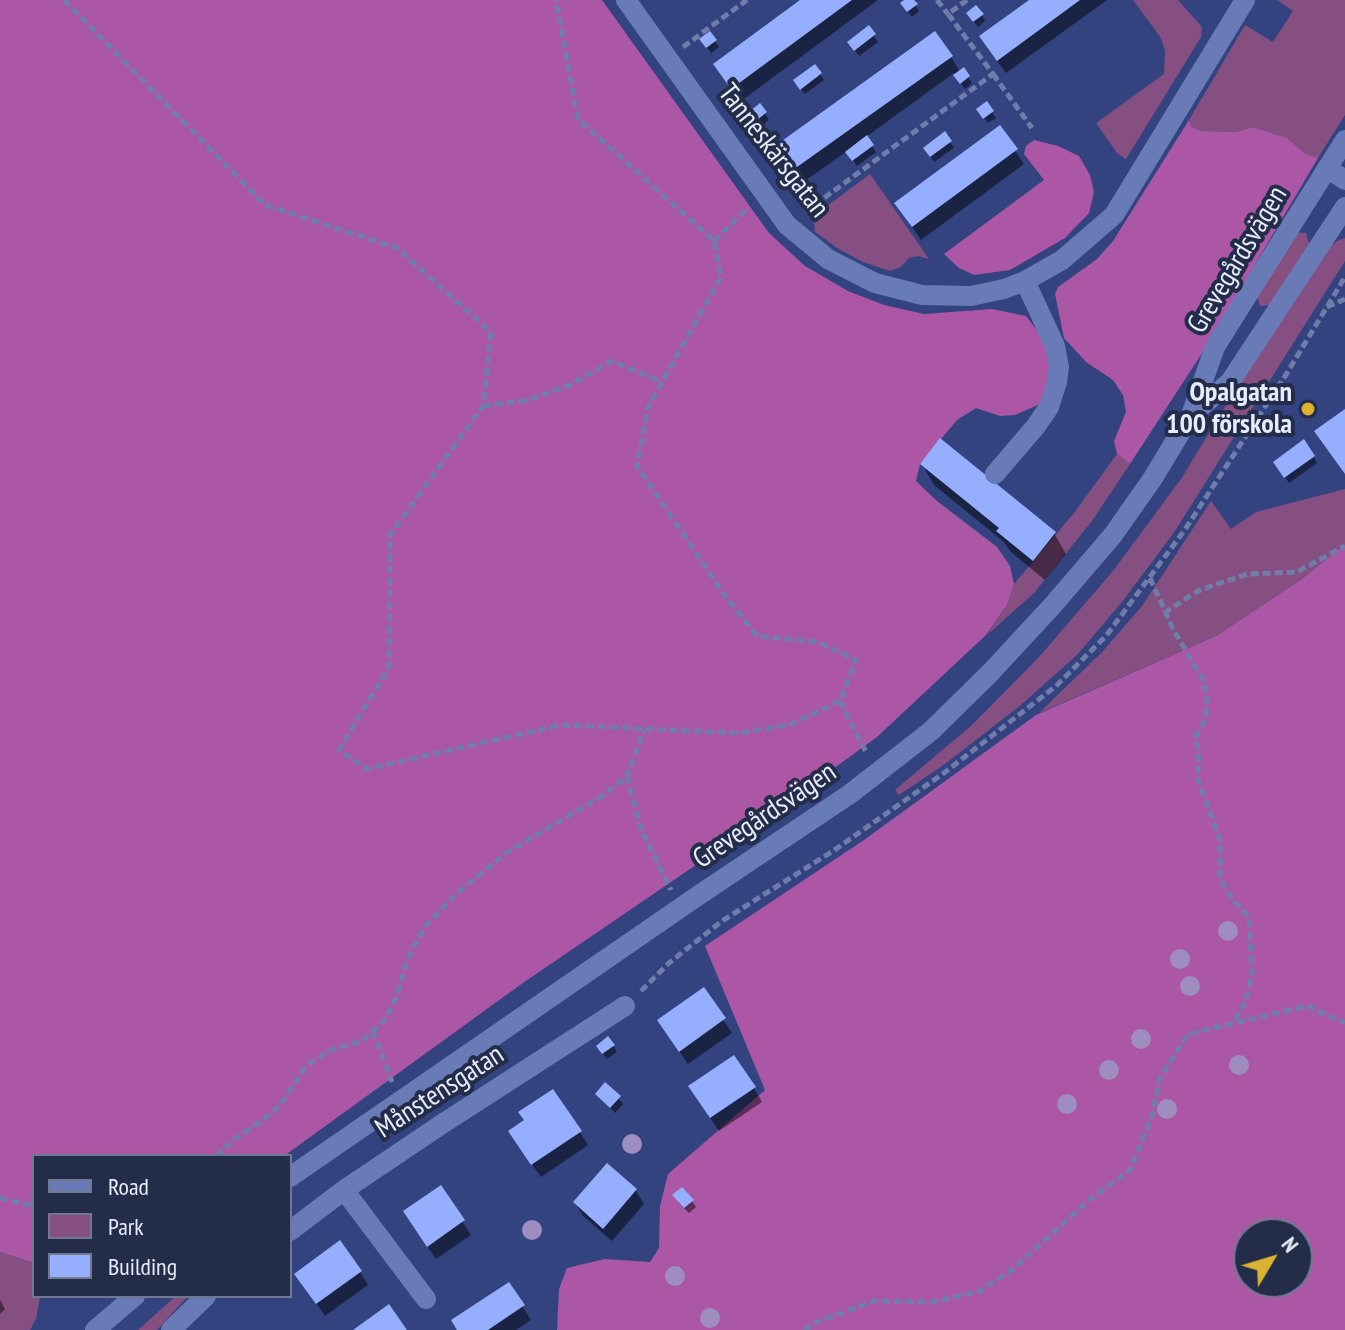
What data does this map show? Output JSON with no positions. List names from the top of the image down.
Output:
{
  "streets": {
    "street": ["Tanneskärsgatan", "Grevegårdsvägen", "Månstensgatan"]
  },
  "places": ["Opalgatan 100 förskola"],
  "legend": ["Road", "Park", "Building"],
  "north": "top right"
}
